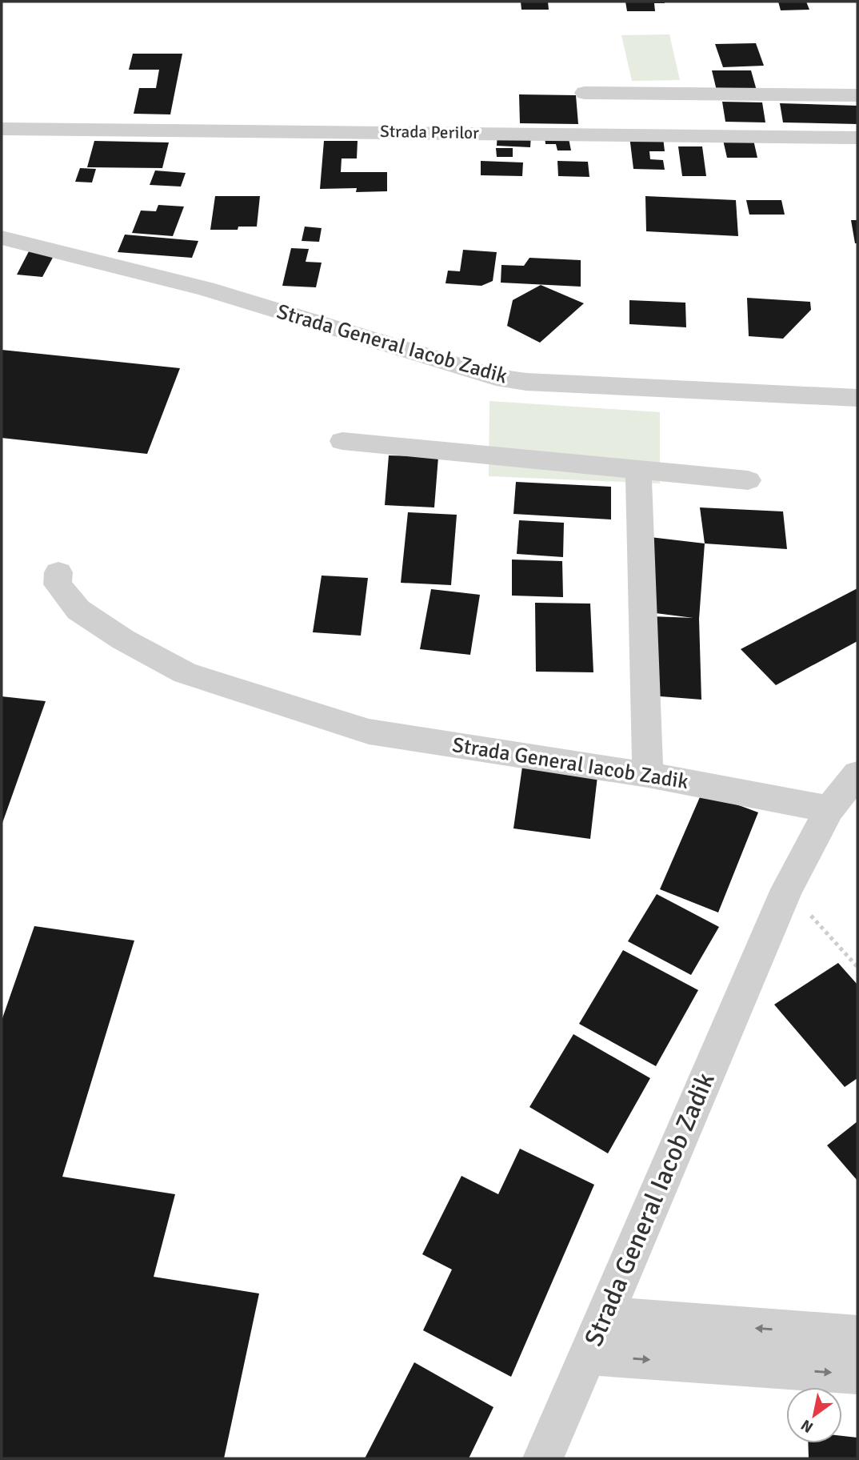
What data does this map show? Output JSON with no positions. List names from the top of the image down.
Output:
{
  "streets": {
    "street": ["Strada Perilor", "Strada General Iacob Zadik"]
  },
  "north": "bottom left"
}
